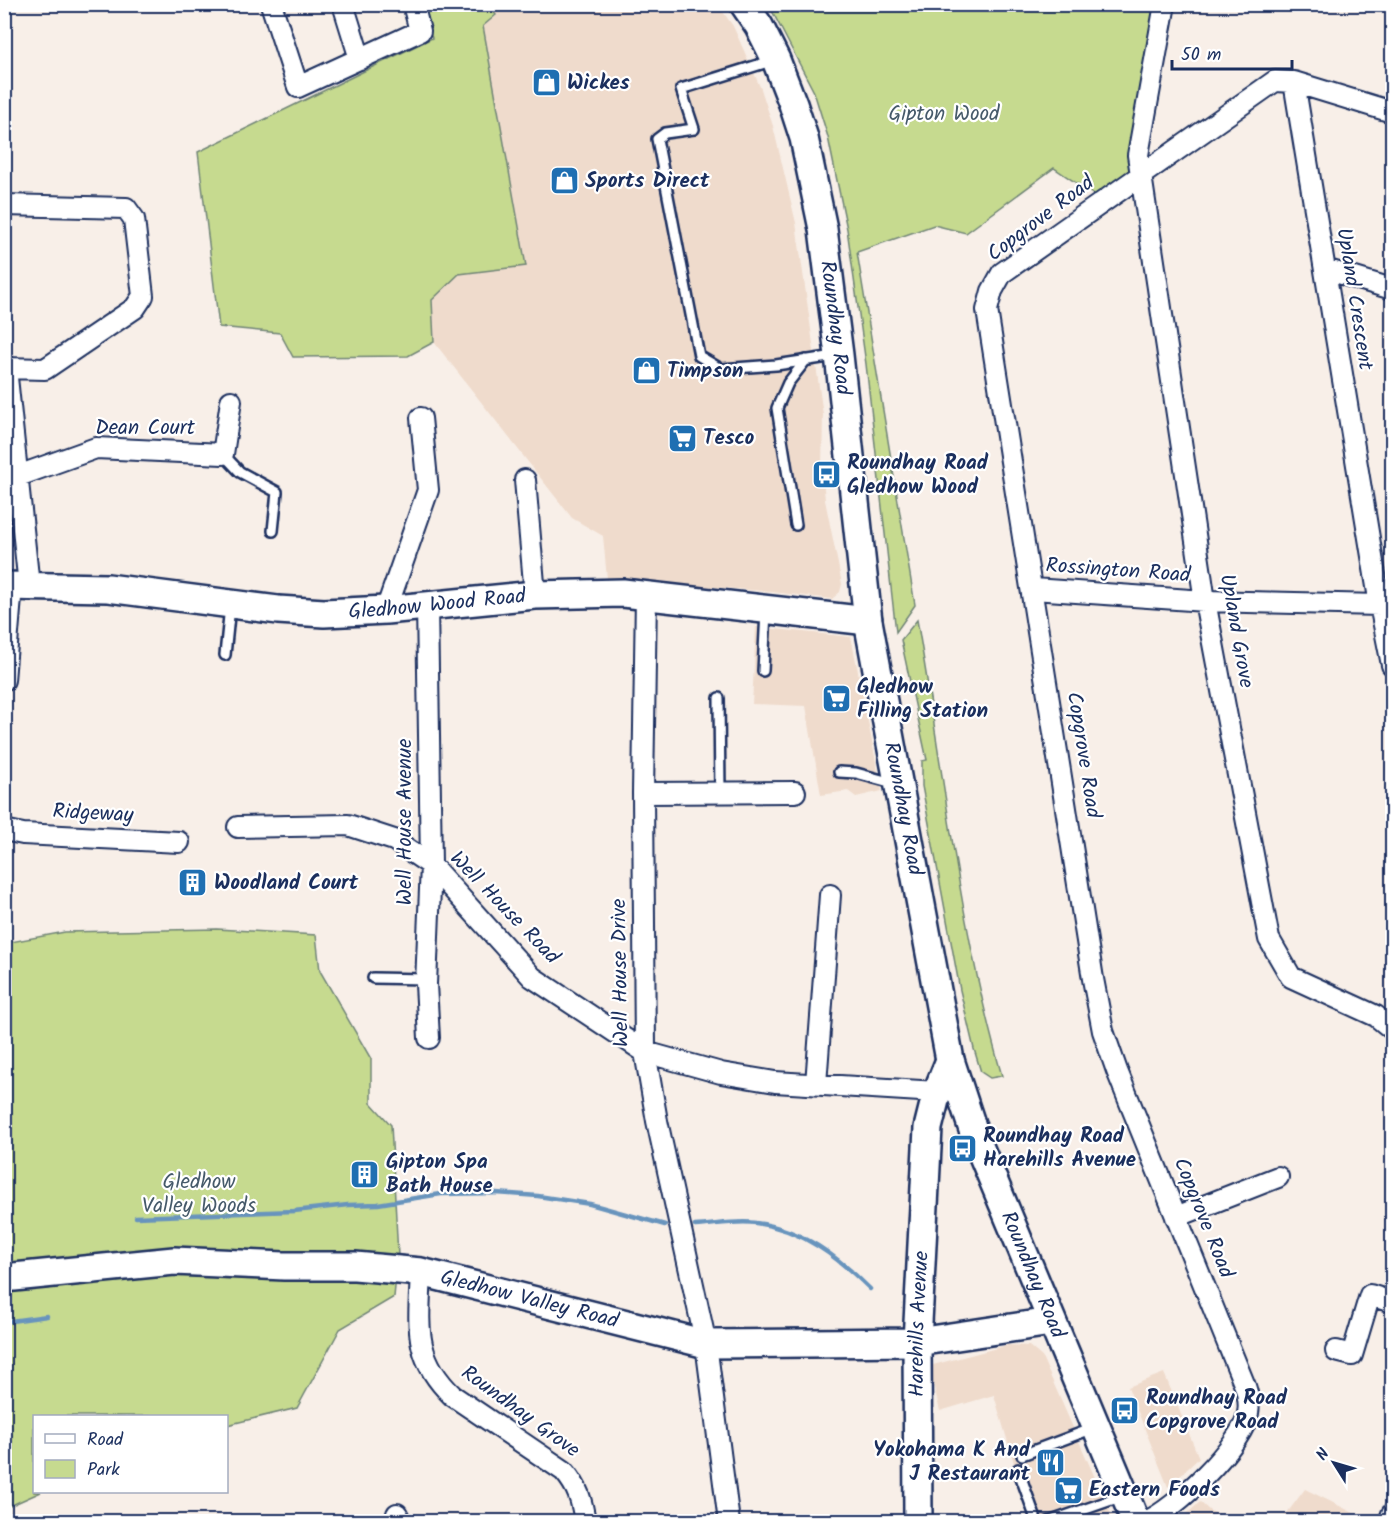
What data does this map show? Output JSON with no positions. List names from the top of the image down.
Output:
{
  "streets": {
    "street": [
      "Copgrove Road",
      "Upland Crescent",
      "Roundhay Road",
      "Dean Court",
      "Rossington Road",
      "Gledhow Wood Road",
      "Upland Grove",
      "Ridgeway",
      "Well House Avenue",
      "Well House Road",
      "Well House Drive",
      "Gledhow Valley Road",
      "Harehills Avenue",
      "Roundhay Grove"
    ]
  },
  "crossings": [
    ["Copgrove Road", "Upland Crescent"],
    ["Copgrove Road", "Rossington Road"],
    ["Copgrove Road", "Upland Grove"],
    ["Upland Crescent", "Rossington Road"],
    ["Roundhay Road", "Gledhow Wood Road"],
    ["Roundhay Road", "Gledhow Valley Road"],
    ["Roundhay Road", "Harehills Avenue"],
    ["Rossington Road", "Upland Grove"],
    ["Gledhow Wood Road", "Well House Avenue"],
    ["Gledhow Wood Road", "Well House Drive"],
    ["Well House Avenue", "Well House Road"],
    ["Well House Road", "Well House Drive"],
    ["Well House Road", "Harehills Avenue"],
    ["Well House Drive", "Gledhow Valley Road"],
    ["Gledhow Valley Road", "Harehills Avenue"],
    ["Gledhow Valley Road", "Roundhay Grove"]
  ],
  "parks": ["Gipton Wood", "Gledhow Valley Woods"],
  "places": {
    "shop": ["Wickes", "Sports Direct", "Timpson"],
    "supermarket": ["Tesco", "Gledhow Filling Station", "Eastern Foods"],
    "bus stop": ["Roundhay Road Gledhow Wood", "Roundhay Road Harehills Avenue", "Roundhay Road Copgrove Road"],
    "building": ["Woodland Court", "Gipton Spa Bath House"],
    "restaurant": ["Yokohama K And J Restaurant"]
  },
  "legend": ["Road", "Park"],
  "scale_bar": "50 m",
  "north": "top left"
}
